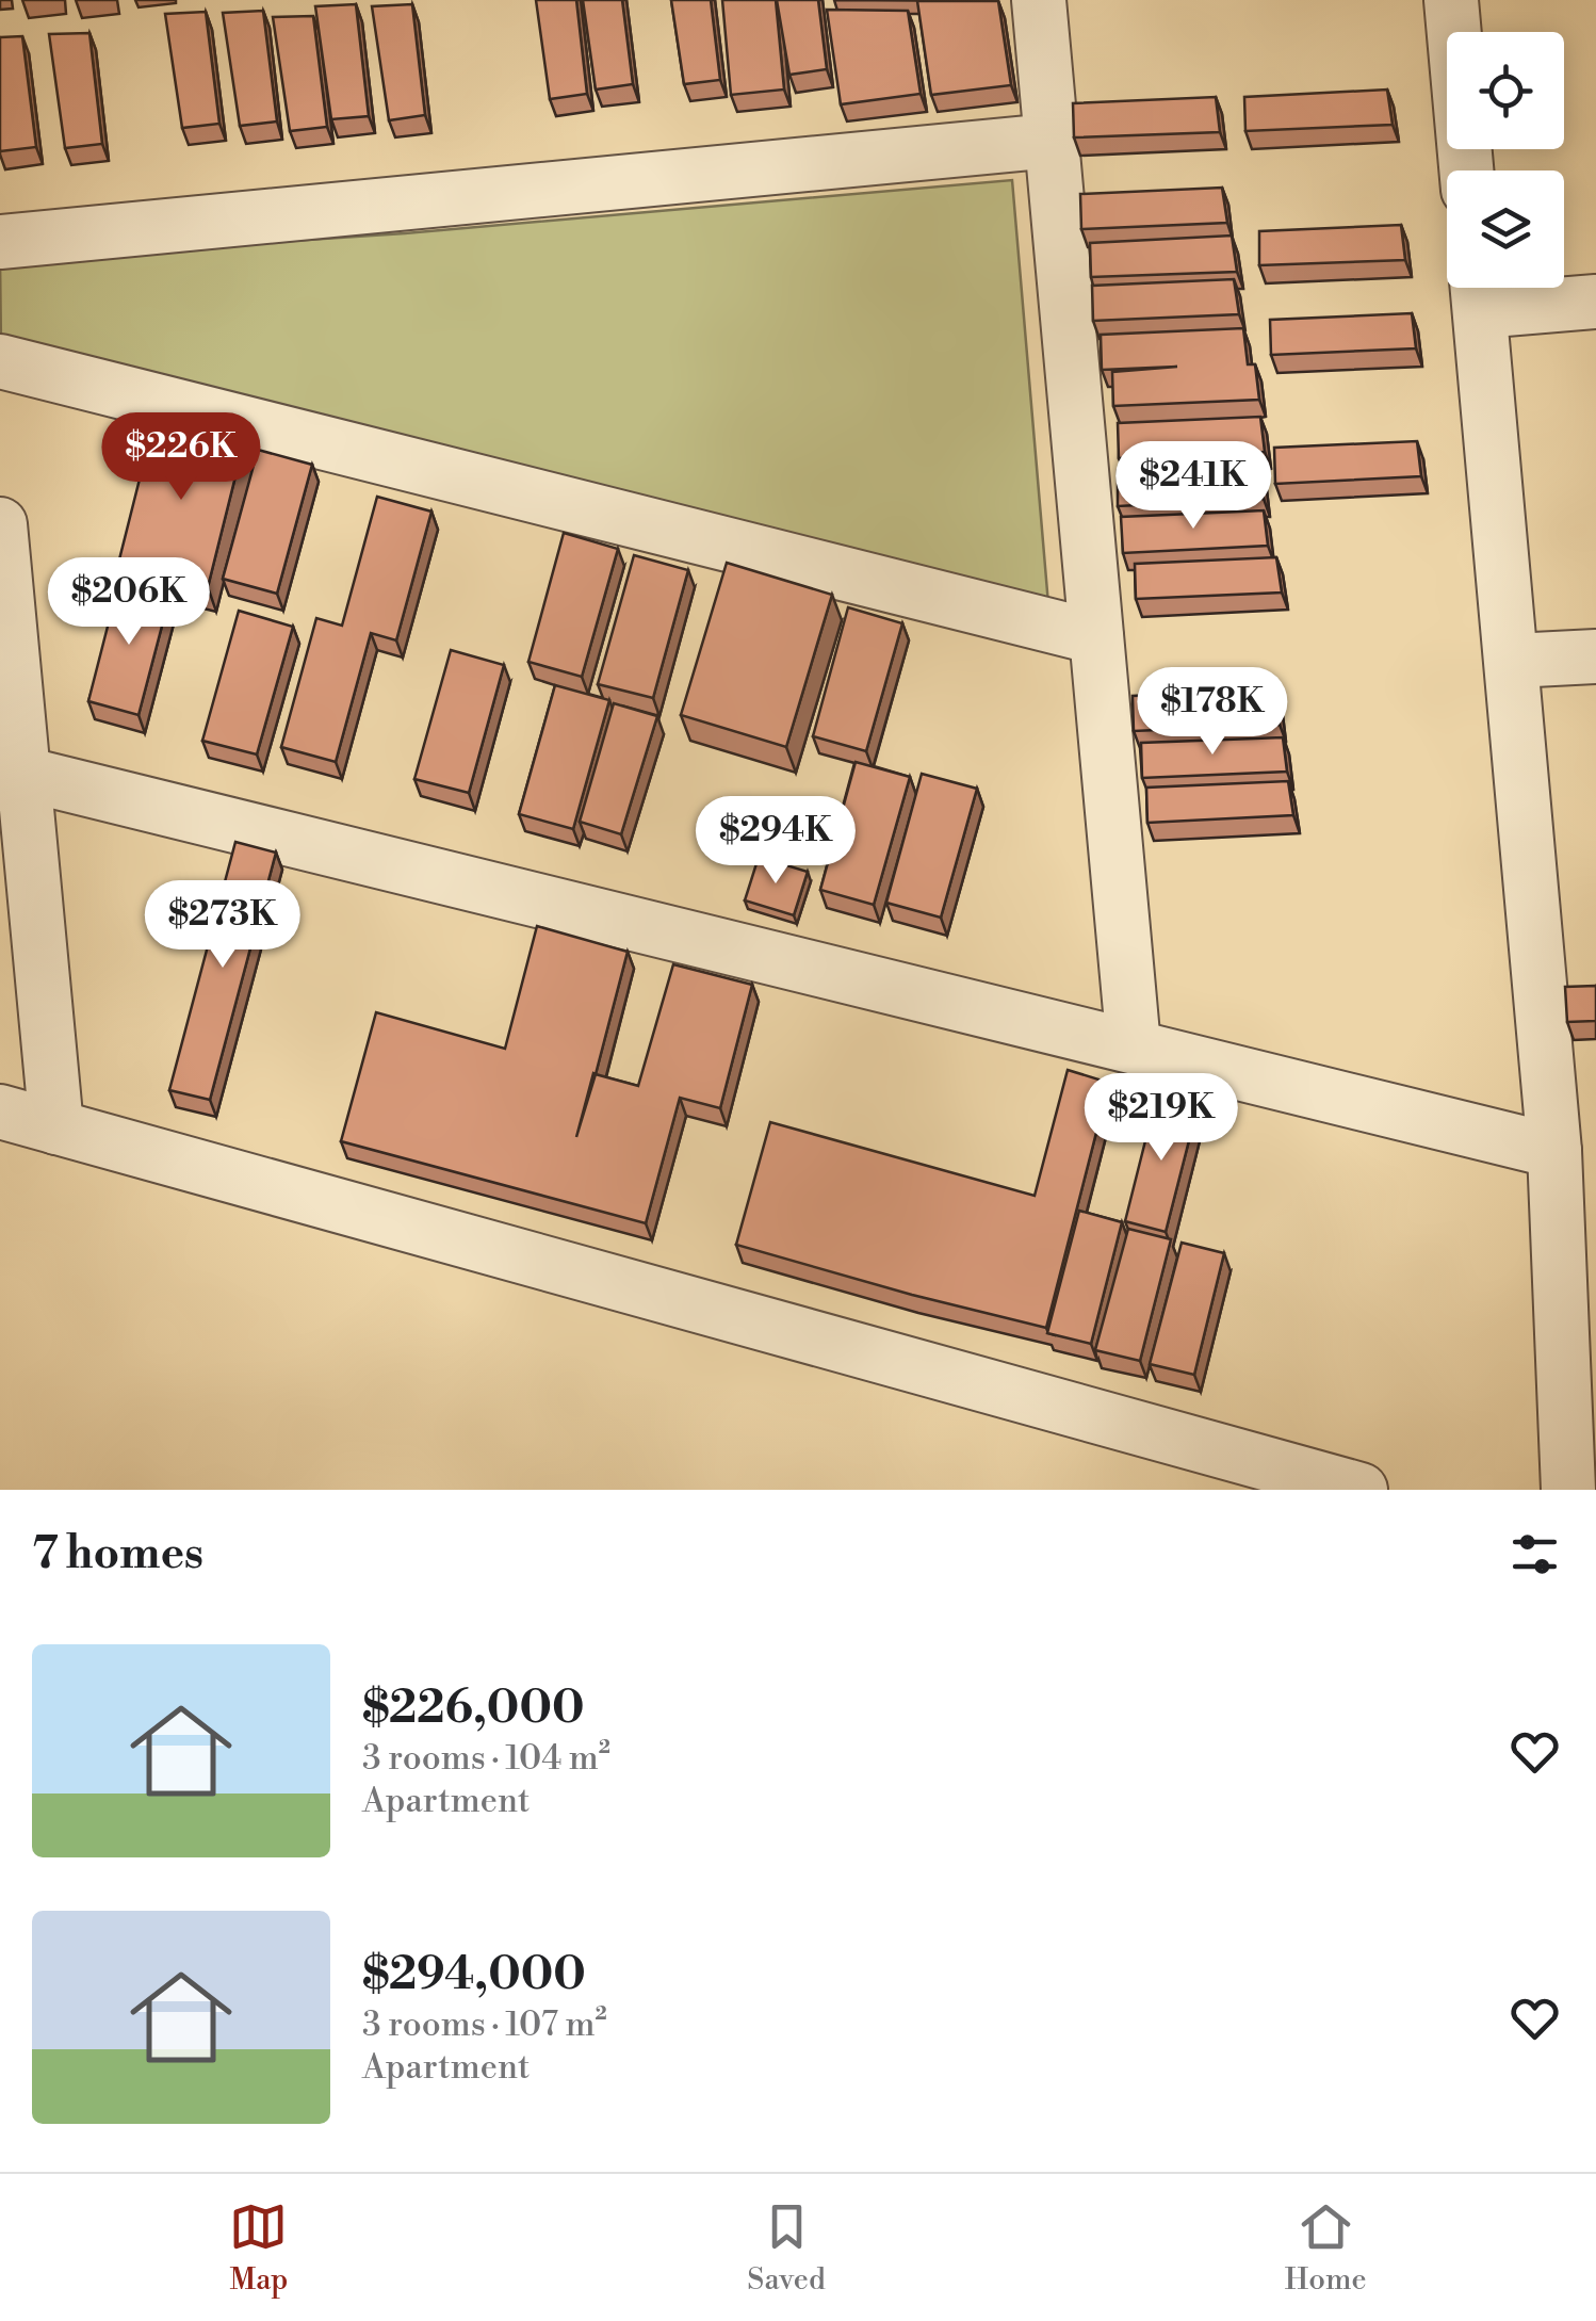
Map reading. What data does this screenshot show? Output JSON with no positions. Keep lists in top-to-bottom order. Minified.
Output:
{"page":{"price":["$226K","$241K","$206K","$178K","$294K","$273K","$219K"],"heading":"7 homes","list":[{"name":"$226,000","note":"3 rooms · 104 m² · Apartment"},{"name":"$294,000","note":"3 rooms · 107 m² · Apartment"}],"tabs":["Map","Saved","Home"]}}
